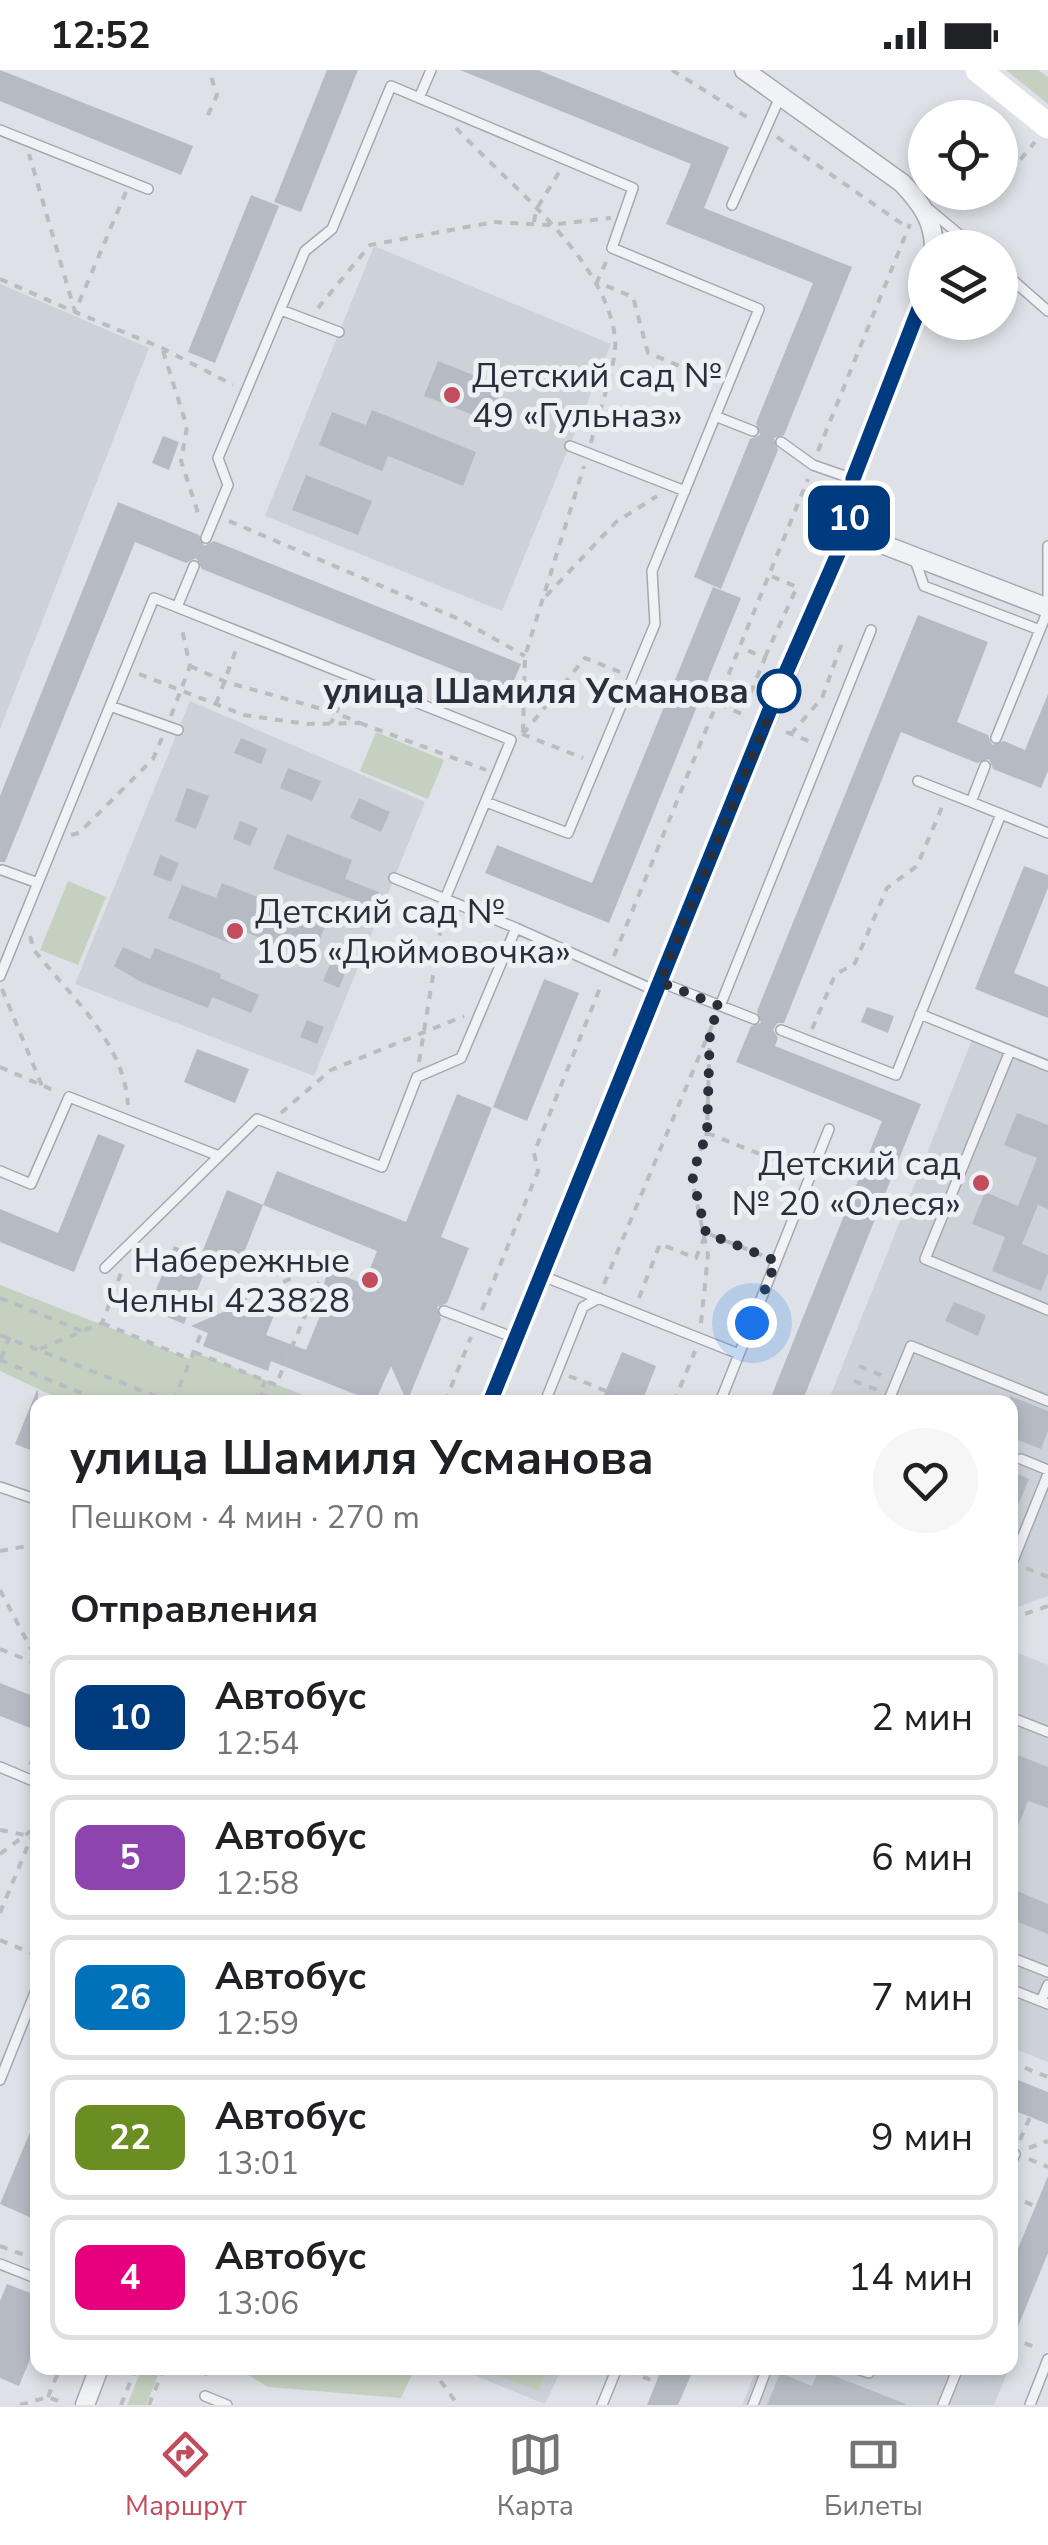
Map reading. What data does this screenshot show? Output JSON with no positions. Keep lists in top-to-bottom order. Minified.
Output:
{"places":["Детский сад № 49 «Гульназ»","улица Шамиля Усманова","Детский сад № 105 «Дюймовочка»","Детский сад № 20 «Олеся»","Набережные Челны 423828"],"lines":["bus line 10"],"page":{"status":"12:52","on_map":"10","heading":[["улица Шамиля Усманова","Пешком · 4 мин · 270 m"],"Отправления"],"list":[{"mark":"10","name":"Автобус","note":"12:54","value":"2 мин"},{"mark":"5","name":"Автобус","note":"12:58","value":"6 мин"},{"mark":"26","name":"Автобус","note":"12:59","value":"7 мин"},{"mark":"22","name":"Автобус","note":"13:01","value":"9 мин"},{"mark":"4","name":"Автобус","note":"13:06","value":"14 мин"}],"tabs":["Маршрут","Карта","Билеты"]}}
